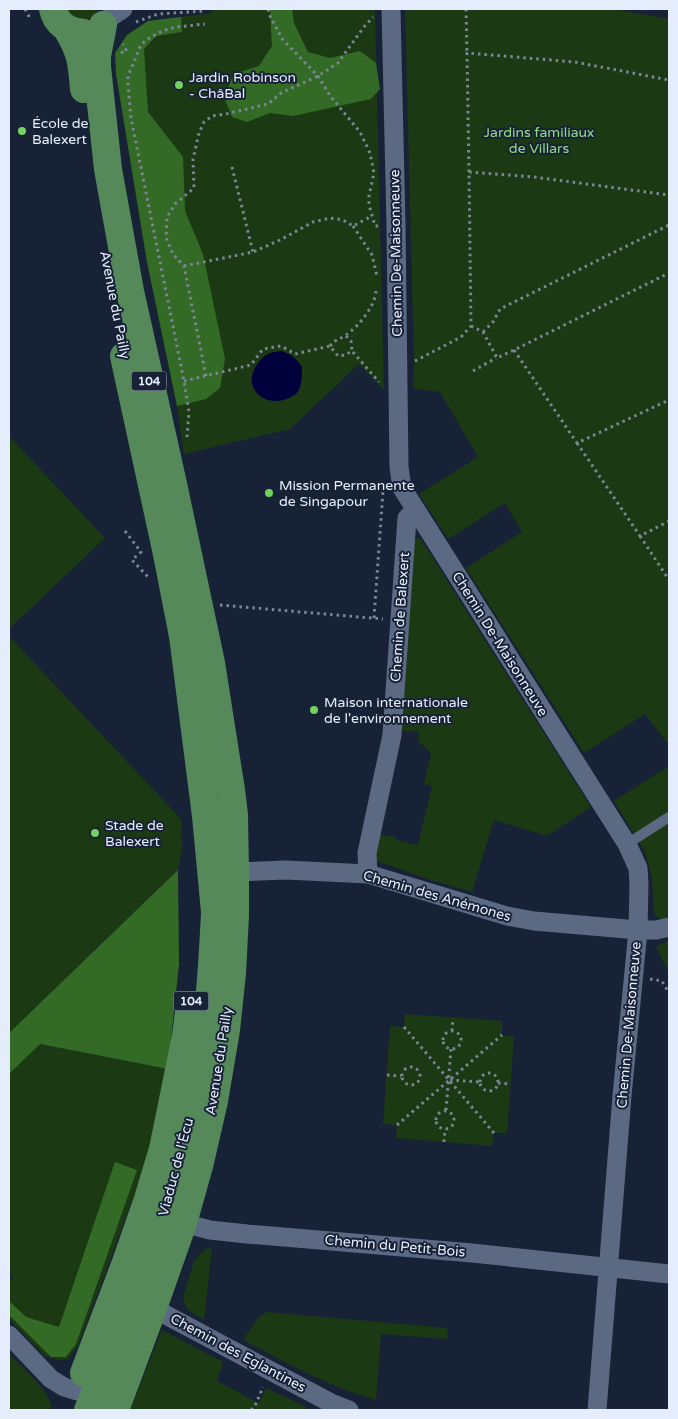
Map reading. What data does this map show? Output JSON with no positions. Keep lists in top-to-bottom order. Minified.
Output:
{"streets":{"main road":["Avenue du Pailly","104","Viaduc de l'Écu"],"street":["Chemin De-Maisonneuve","Chemin de Balexert","Chemin des Anémones","Chemin du Petit-Bois","Chemin des Eglantines"]},"crossings":[["Chemin De-Maisonneuve","Chemin de Balexert"],["Chemin De-Maisonneuve","Chemin des Anémones"],["Chemin De-Maisonneuve","Chemin du Petit-Bois"],["Avenue du Pailly","Chemin des Anémones"],["Avenue du Pailly","Viaduc de l'Écu"],["Avenue du Pailly","Chemin du Petit-Bois"],["Avenue du Pailly","Chemin des Eglantines"],["Chemin de Balexert","Chemin des Anémones"]],"parks":["Jardins familiaux de Villars"],"places":["Jardin Robinson - ChâBal","École de Balexert","Mission Permanente de Singapour","Maison internationale de l'environnement","Stade de Balexert"]}
